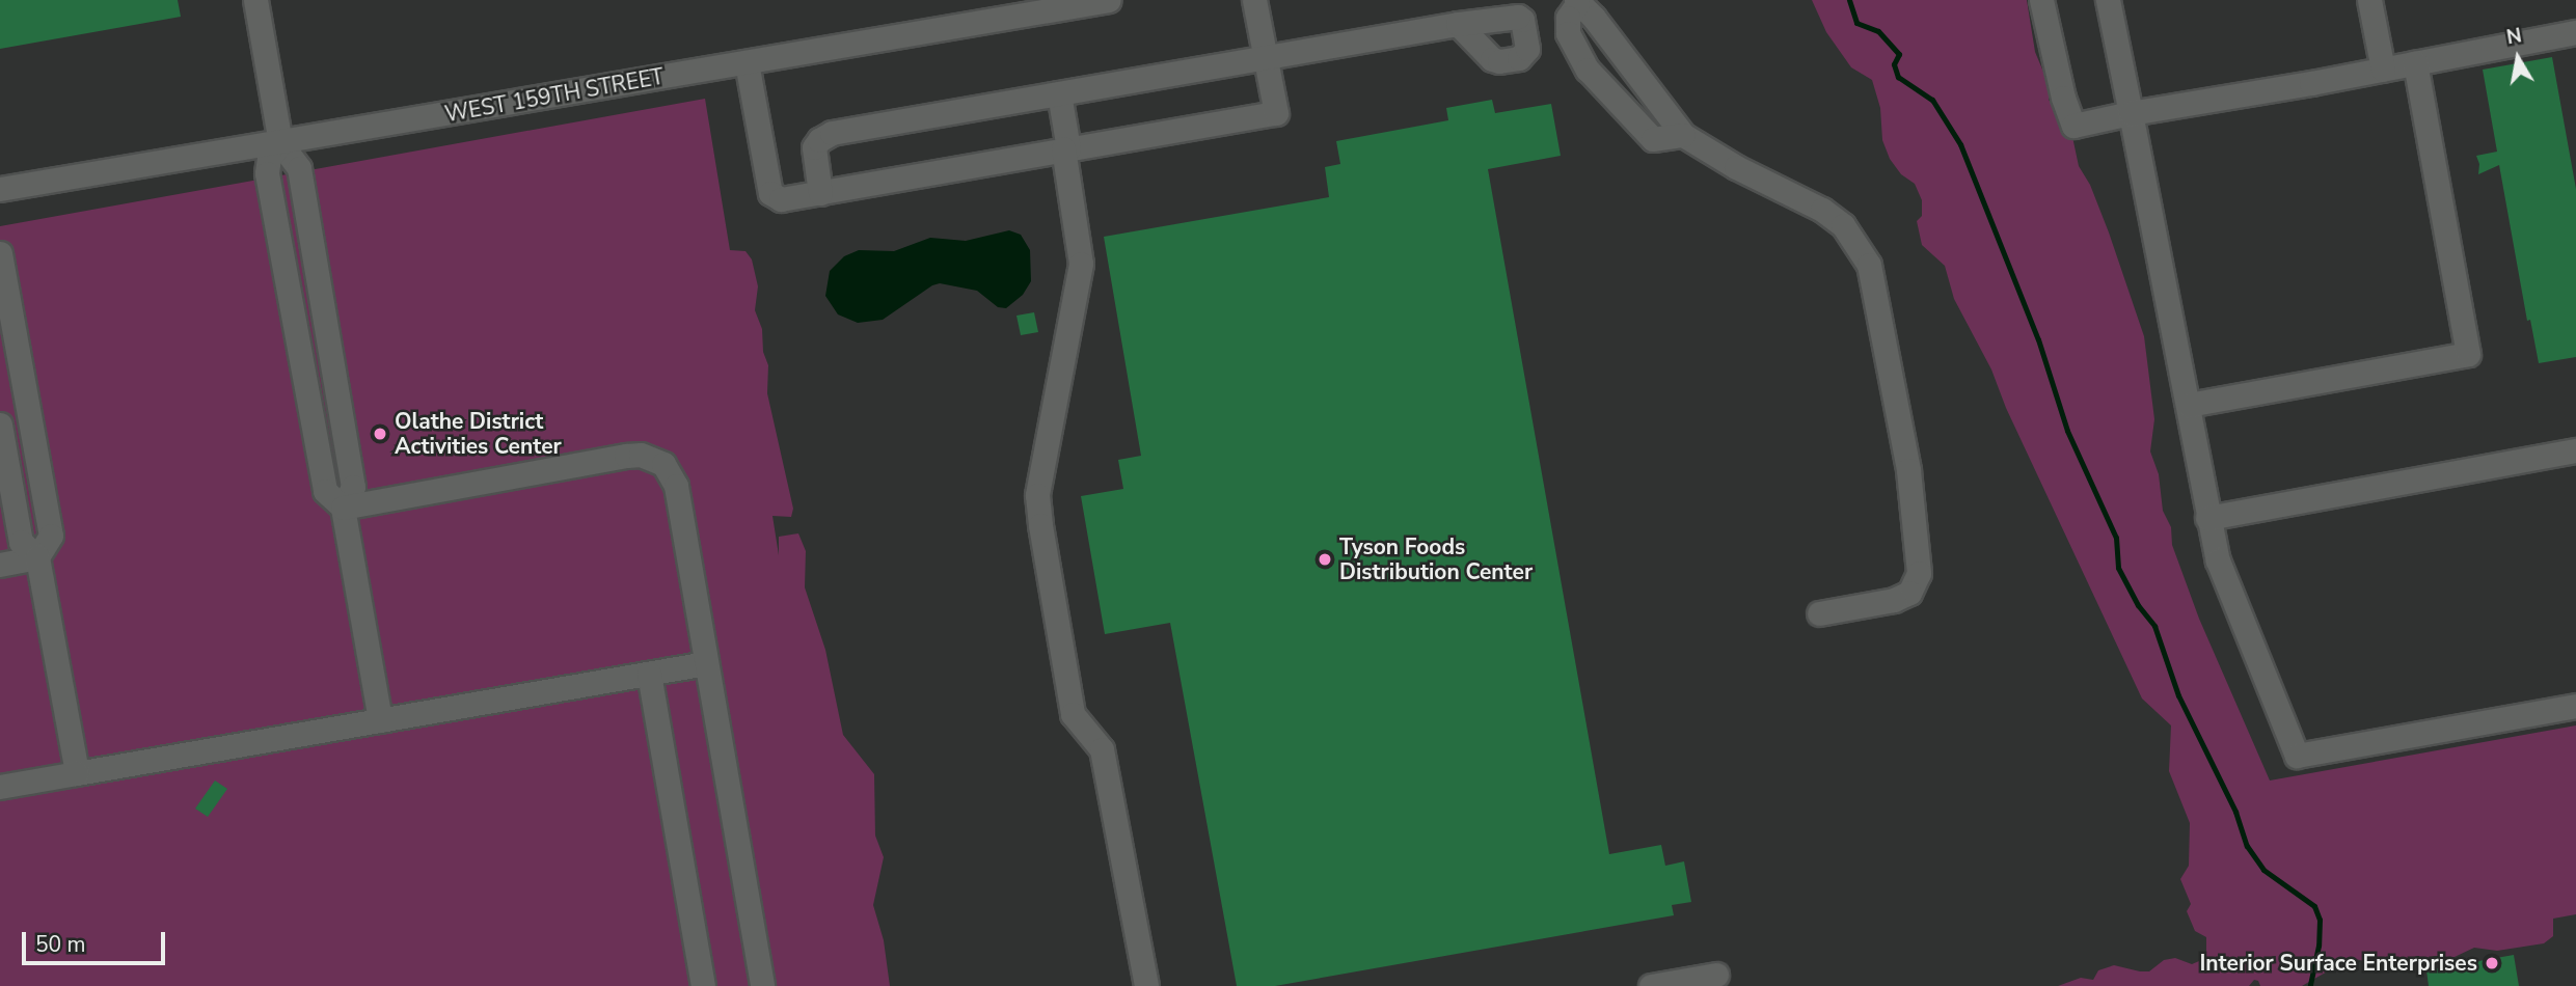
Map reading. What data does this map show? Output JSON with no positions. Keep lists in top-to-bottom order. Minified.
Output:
{"streets":{"street":["WEST 159TH STREET"]},"places":["Olathe District Activities Center","Tyson Foods Distribution Center","Interior Surface Enterprises"],"scale_bar":"50 m","north":"top"}
